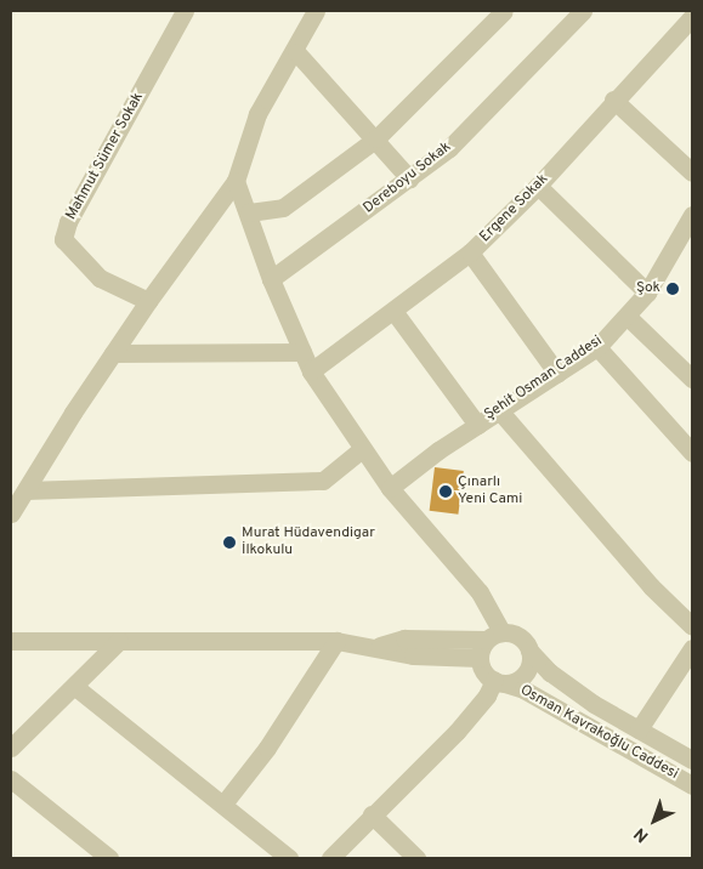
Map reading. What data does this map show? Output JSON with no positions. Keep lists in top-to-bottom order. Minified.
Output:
{"streets":{"street":["Mahmut Sümer Sokak","Dereboyu Sokak","Ergene Sokak","Şehit Osman Caddesi","Osman Kavrakoğlu Caddesi"]},"places":["Şok","Çınarlı Yeni Cami","Murat Hüdavendigar İlkokulu"],"north":"bottom left"}
